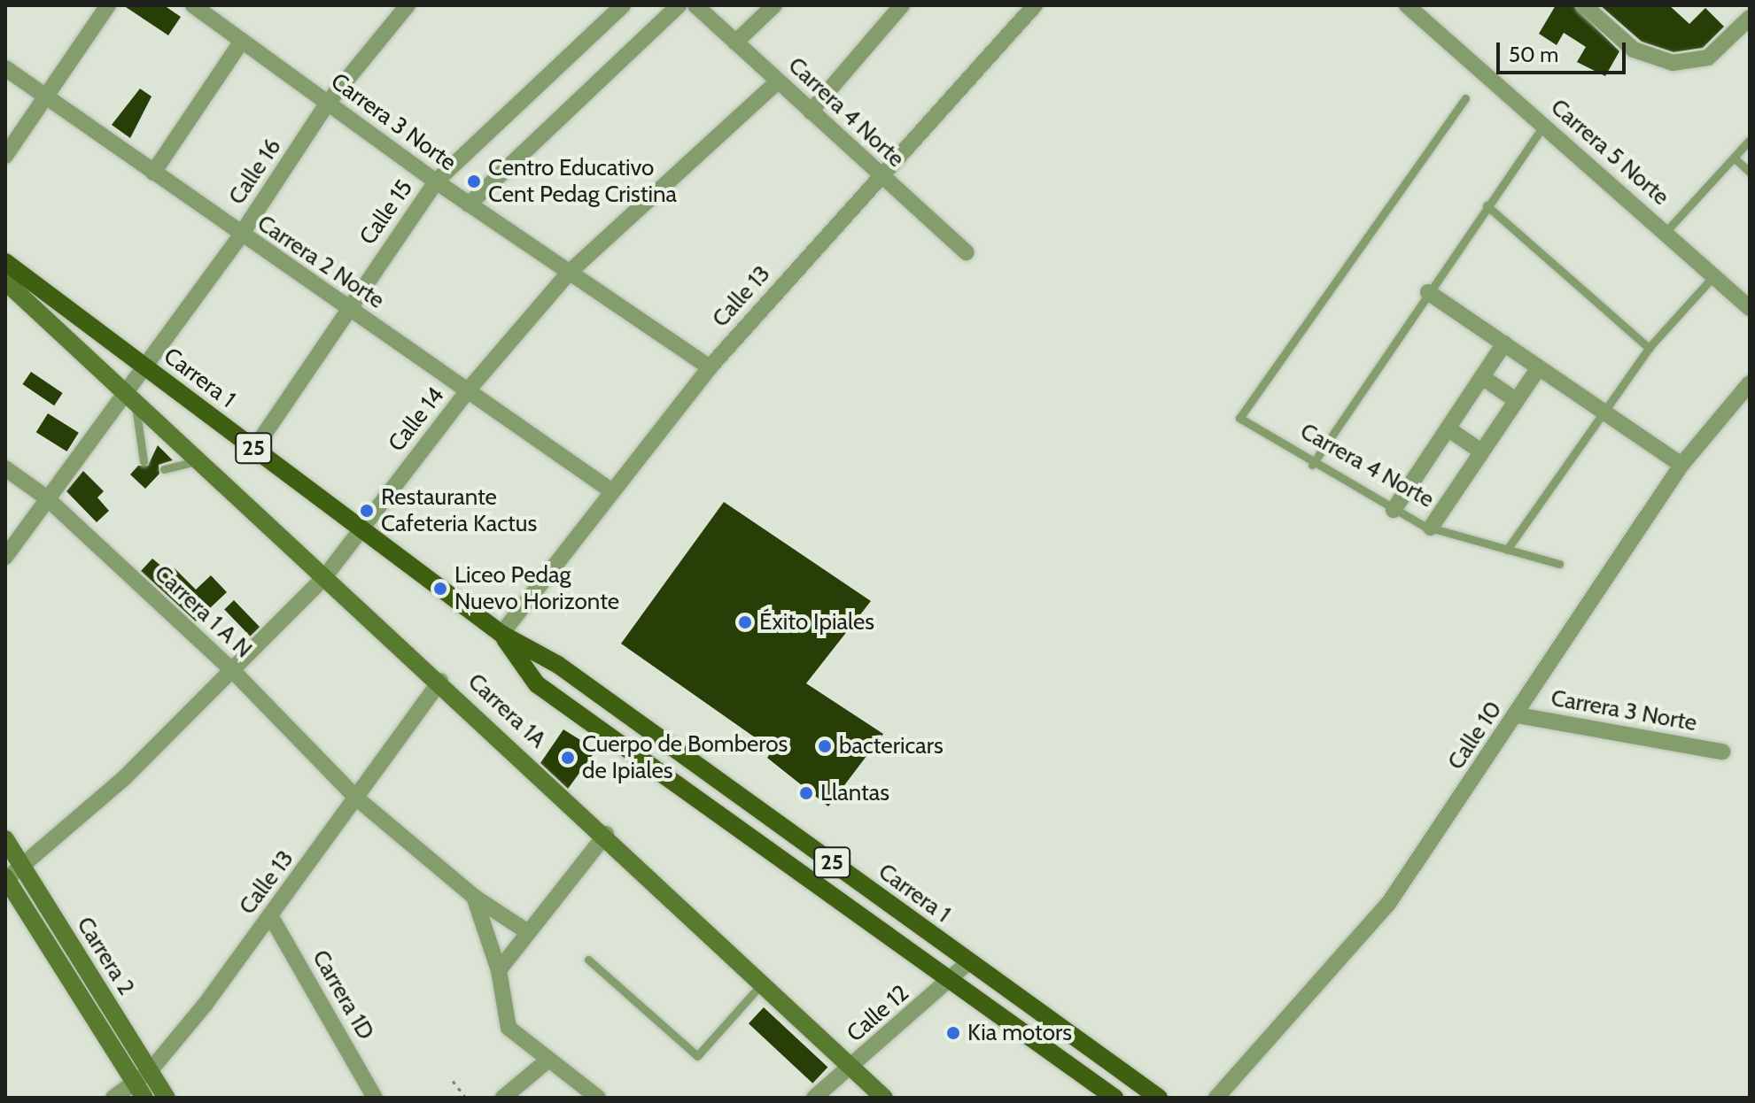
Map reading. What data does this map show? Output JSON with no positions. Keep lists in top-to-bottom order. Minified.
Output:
{"streets":{"main road":["Carrera 1","25"],"street":["Carrera 4 Norte","Carrera 3 Norte","Carrera 5 Norte","Calle 16","Calle 15","Carrera 2 Norte","Calle 13","Calle 14","Carrera 1 A N","Carrera 1A","Calle 10","Carrera 2","Carrera 1D","Calle 12"]},"crossings":[["Carrera 4 Norte","Calle 13"],["Carrera 4 Norte","Calle 14"],["Carrera 3 Norte","Calle 16"],["Carrera 3 Norte","Calle 15"],["Carrera 3 Norte","Calle 13"],["Carrera 3 Norte","Calle 14"],["Carrera 3 Norte","Calle 10"],["Calle 16","Carrera 2 Norte"],["Calle 16","Carrera 1"],["Calle 16","Carrera 1 A N"],["Calle 16","Carrera 1A"],["Calle 15","Carrera 2 Norte"],["Calle 15","Carrera 1"],["Carrera 2 Norte","Calle 13"],["Carrera 2 Norte","Calle 14"],["Calle 13","Carrera 1"],["Calle 13","Carrera 1 A N"],["Calle 13","Carrera 1A"],["Calle 13","Carrera 2"],["Calle 13","Carrera 1D"],["Carrera 1","Calle 14"],["Carrera 1","Calle 12"],["Calle 14","Carrera 1 A N"],["Calle 14","Carrera 1A"],["Calle 14","Carrera 2"],["Carrera 1A","Calle 12"]],"places":["Centro Educativo Cent Pedag Cristina","Restaurante Cafeteria Kactus","Liceo Pedag Nuevo Horizonte","Éxito Ipiales","bactericars","Cuerpo de Bomberos de Ipiales","Llantas","Kia motors"],"scale_bar":"50 m"}
